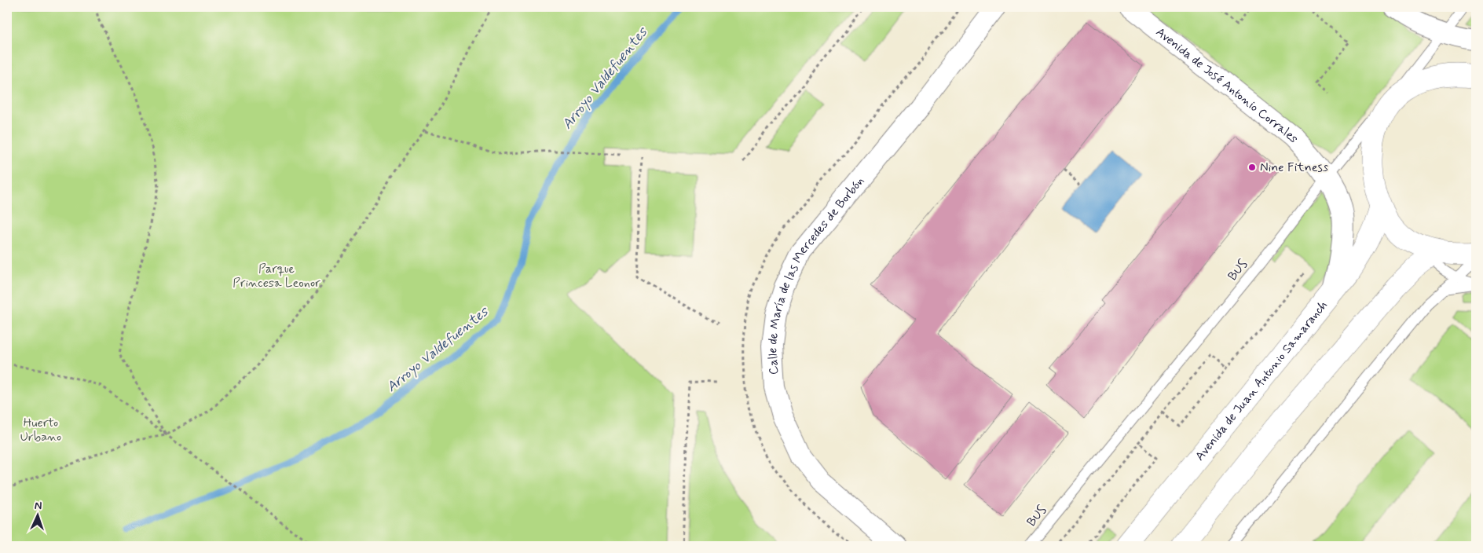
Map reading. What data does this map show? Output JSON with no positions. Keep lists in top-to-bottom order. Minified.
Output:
{"streets":{"main road":["Avenida de Juan Antonio Samaranch"],"street":["Avenida de José Antonio Corrales","Calle de María de las Mercedes de Borbón"],"lane":["BUS"]},"crossings":[["Avenida de José Antonio Corrales","BUS"],["Avenida de José Antonio Corrales","Avenida de Juan Antonio Samaranch"]],"water":["Arroyo Valdefuentes"],"parks":["Parque Princesa Leonor","Huerto Urbano"],"places":["Nine Fitness"],"north":"top"}
